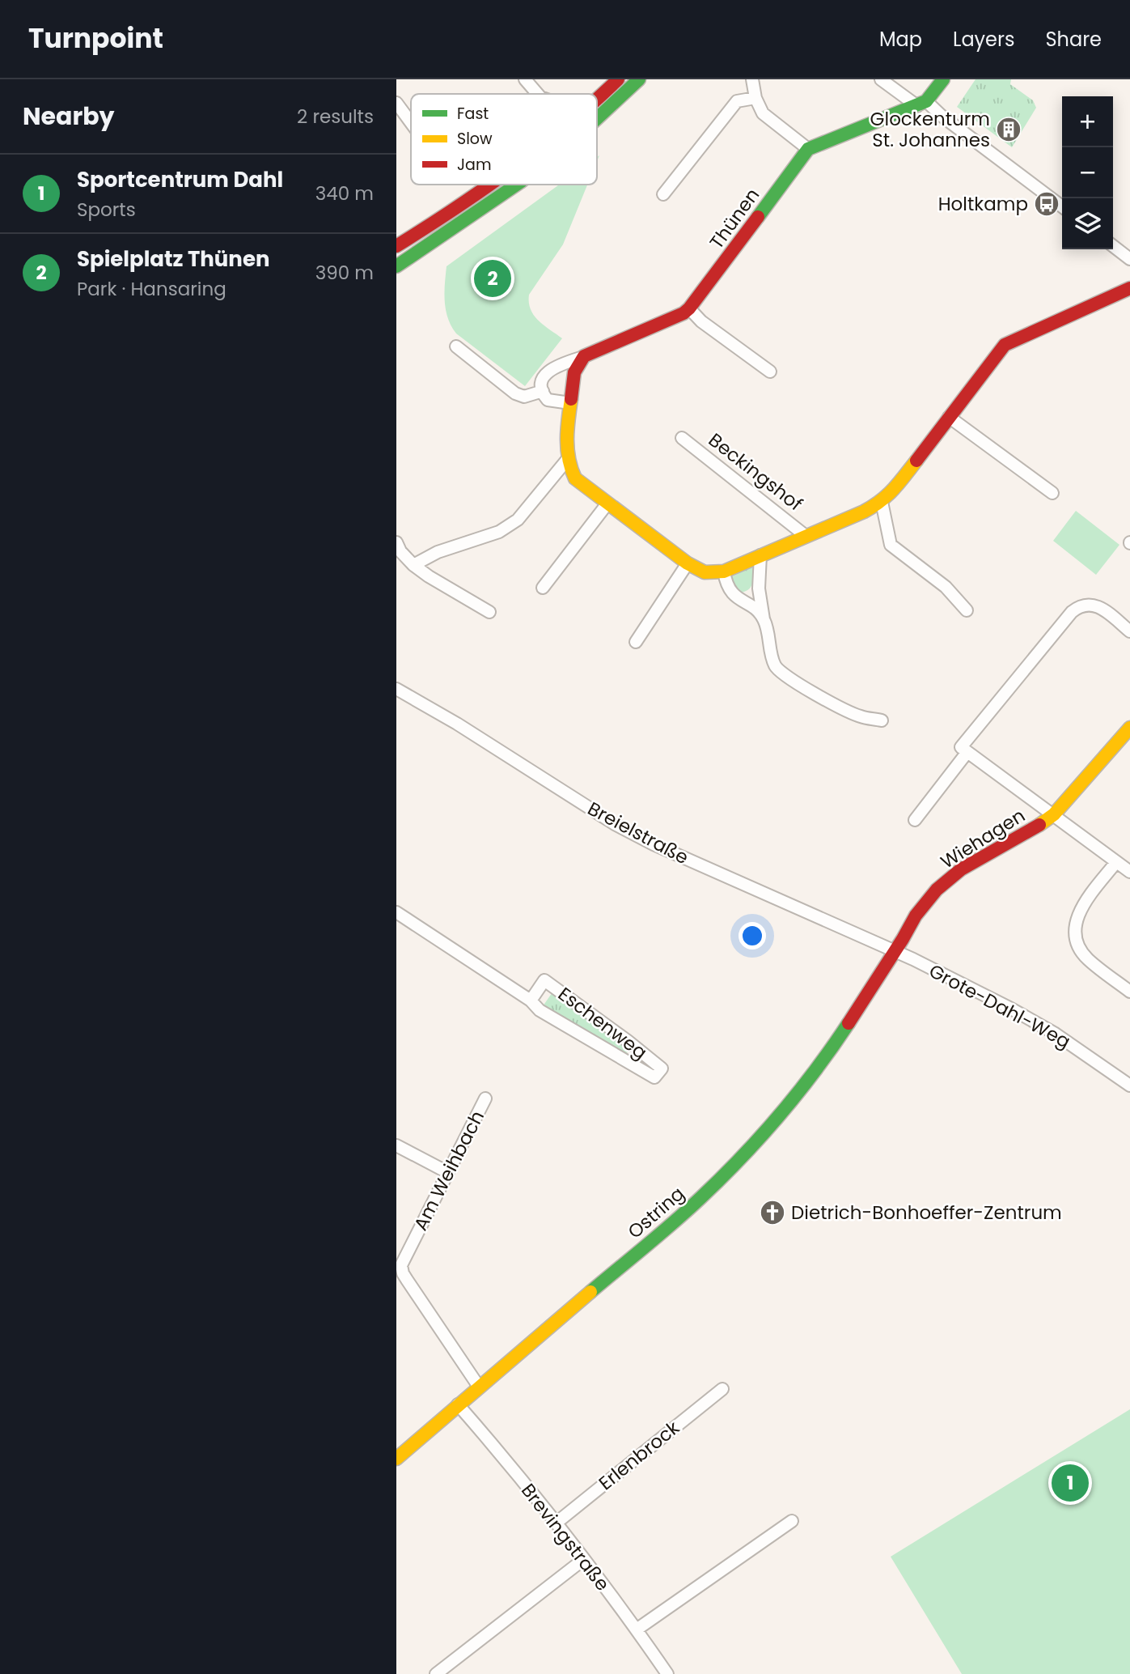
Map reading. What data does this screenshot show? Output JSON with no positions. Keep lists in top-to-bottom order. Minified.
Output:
{"streets":{"street":["Thünen","Beckingshof","Breielstraße","Wiehagen","Grote-Dahl-Weg","Eschenweg","Am Weihbach","Ostring","Erlenbrock","Brevingstraße"]},"crossings":[["Breielstraße","Wiehagen"],["Breielstraße","Grote-Dahl-Weg"],["Breielstraße","Ostring"],["Wiehagen","Grote-Dahl-Weg"],["Wiehagen","Ostring"],["Grote-Dahl-Weg","Ostring"],["Am Weihbach","Ostring"],["Ostring","Brevingstraße"],["Erlenbrock","Brevingstraße"]],"places":{"building":["Glockenturm St. Johannes"],"bus stop":["Holtkamp"],"church":["Dietrich-Bonhoeffer-Zentrum"]},"legend":["Fast","Slow","Jam"],"page":{"header":"Turnpoint","nav":["Map","Layers","Share"],"heading":["Nearby","2 results"],"map_buttons":["+","−"],"list":[{"mark":"1","name":"Sportcentrum Dahl","note":"Sports","value":"340 m"},{"mark":"2","name":"Spielplatz Thünen","note":"Park · Hansaring","value":"390 m"}],"pins":["2","1"]}}
